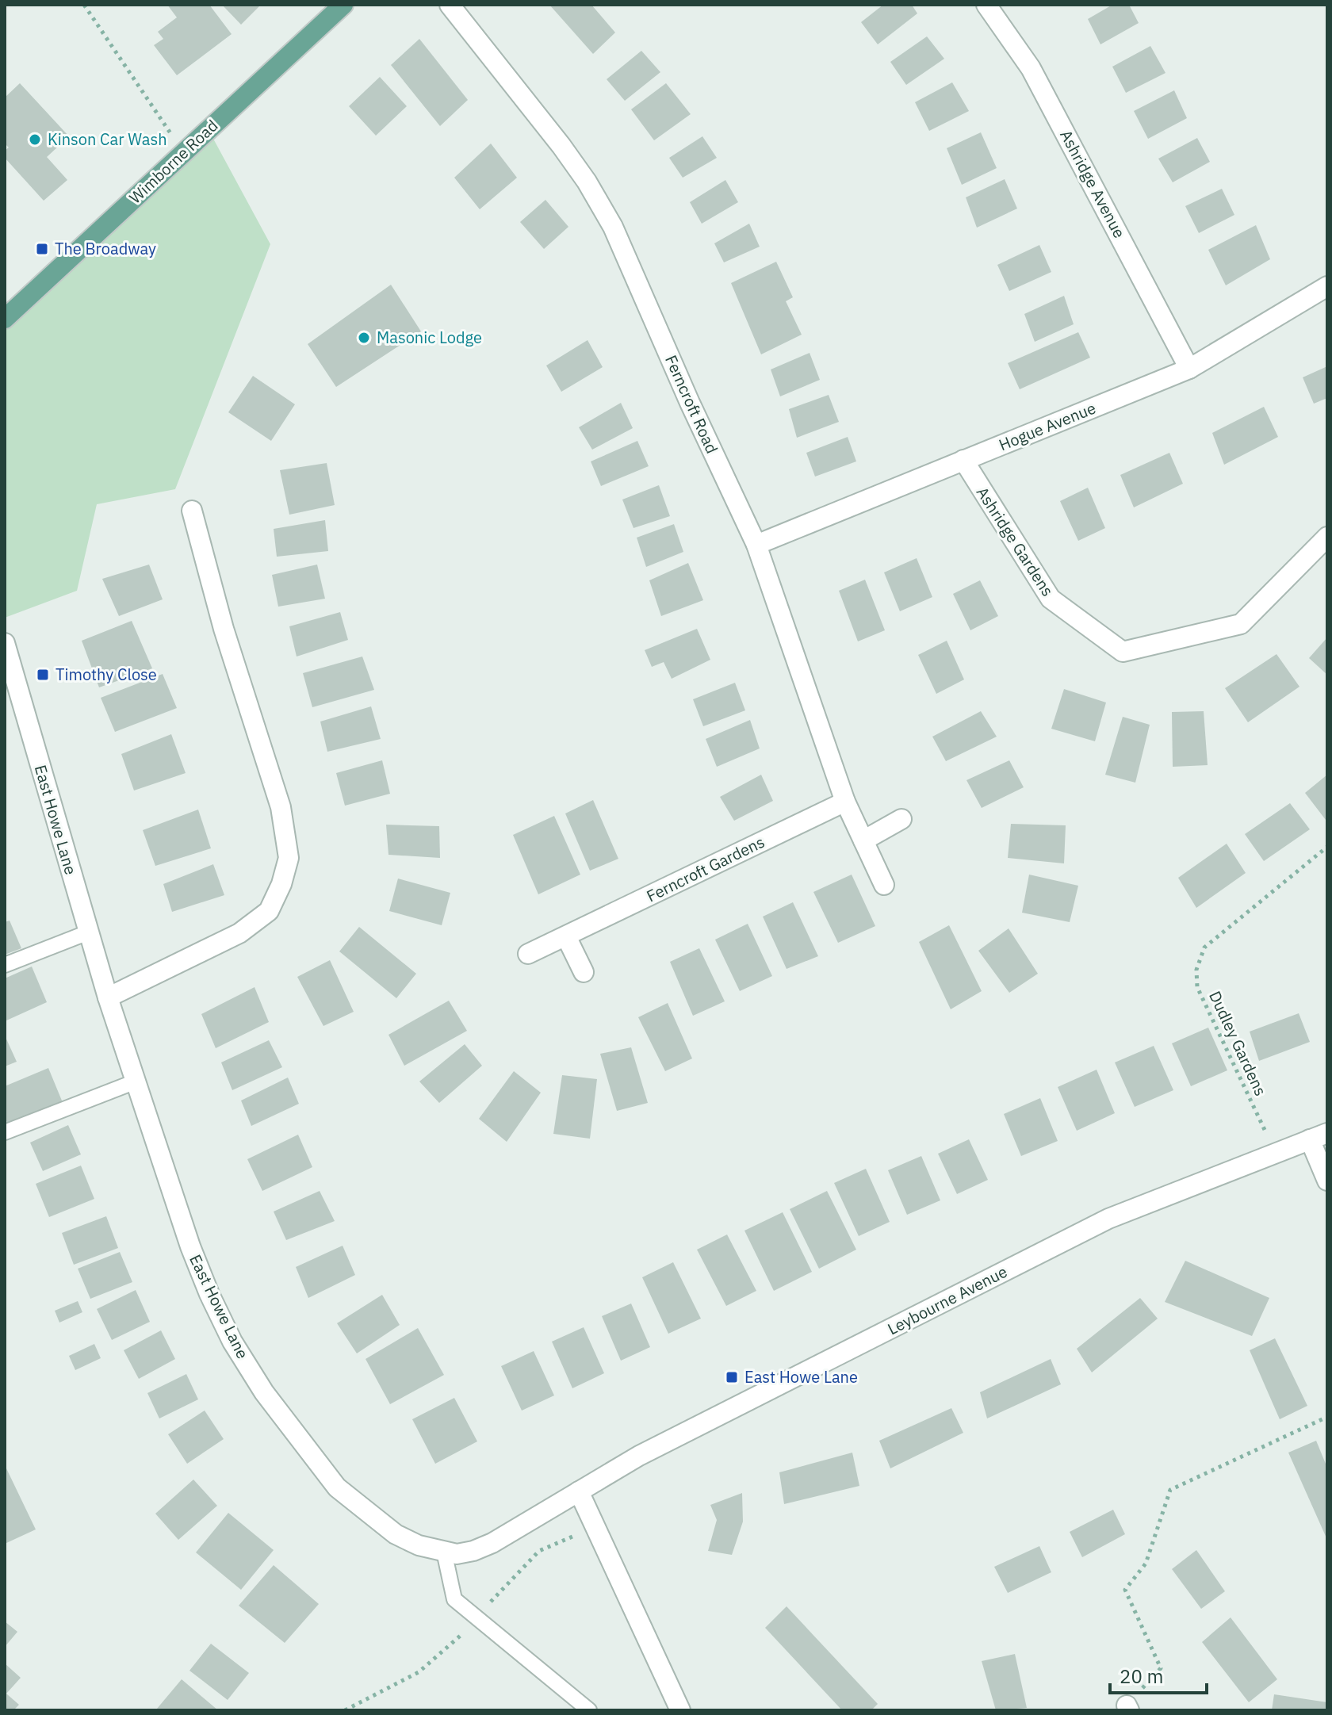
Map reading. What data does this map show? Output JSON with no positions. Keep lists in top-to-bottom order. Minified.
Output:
{"streets":{"main road":["Wimborne Road"],"street":["Ashridge Avenue","Ferncroft Road","Hogue Avenue","Ashridge Gardens","East Howe Lane","Ferncroft Gardens","Leybourne Avenue"],"path":["Dudley Gardens"]},"crossings":[["Ashridge Avenue","Hogue Avenue"],["Ferncroft Road","Hogue Avenue"],["Ferncroft Road","Ferncroft Gardens"],["Hogue Avenue","Ashridge Gardens"],["East Howe Lane","Leybourne Avenue"],["Dudley Gardens","Leybourne Avenue"]],"places":{"other":["Kinson Car Wash","Masonic Lodge"],"transit":["The Broadway","Timothy Close","East Howe Lane"]},"scale_bar":"20 m"}
